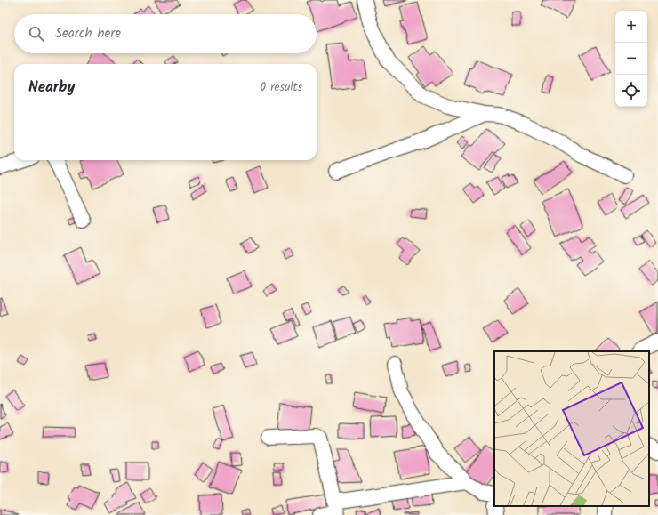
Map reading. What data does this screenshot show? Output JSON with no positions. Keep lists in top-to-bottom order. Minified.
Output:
{"page":{"map_buttons":["+","−"],"search":"Search here","heading":["Nearby","0 results"]}}
